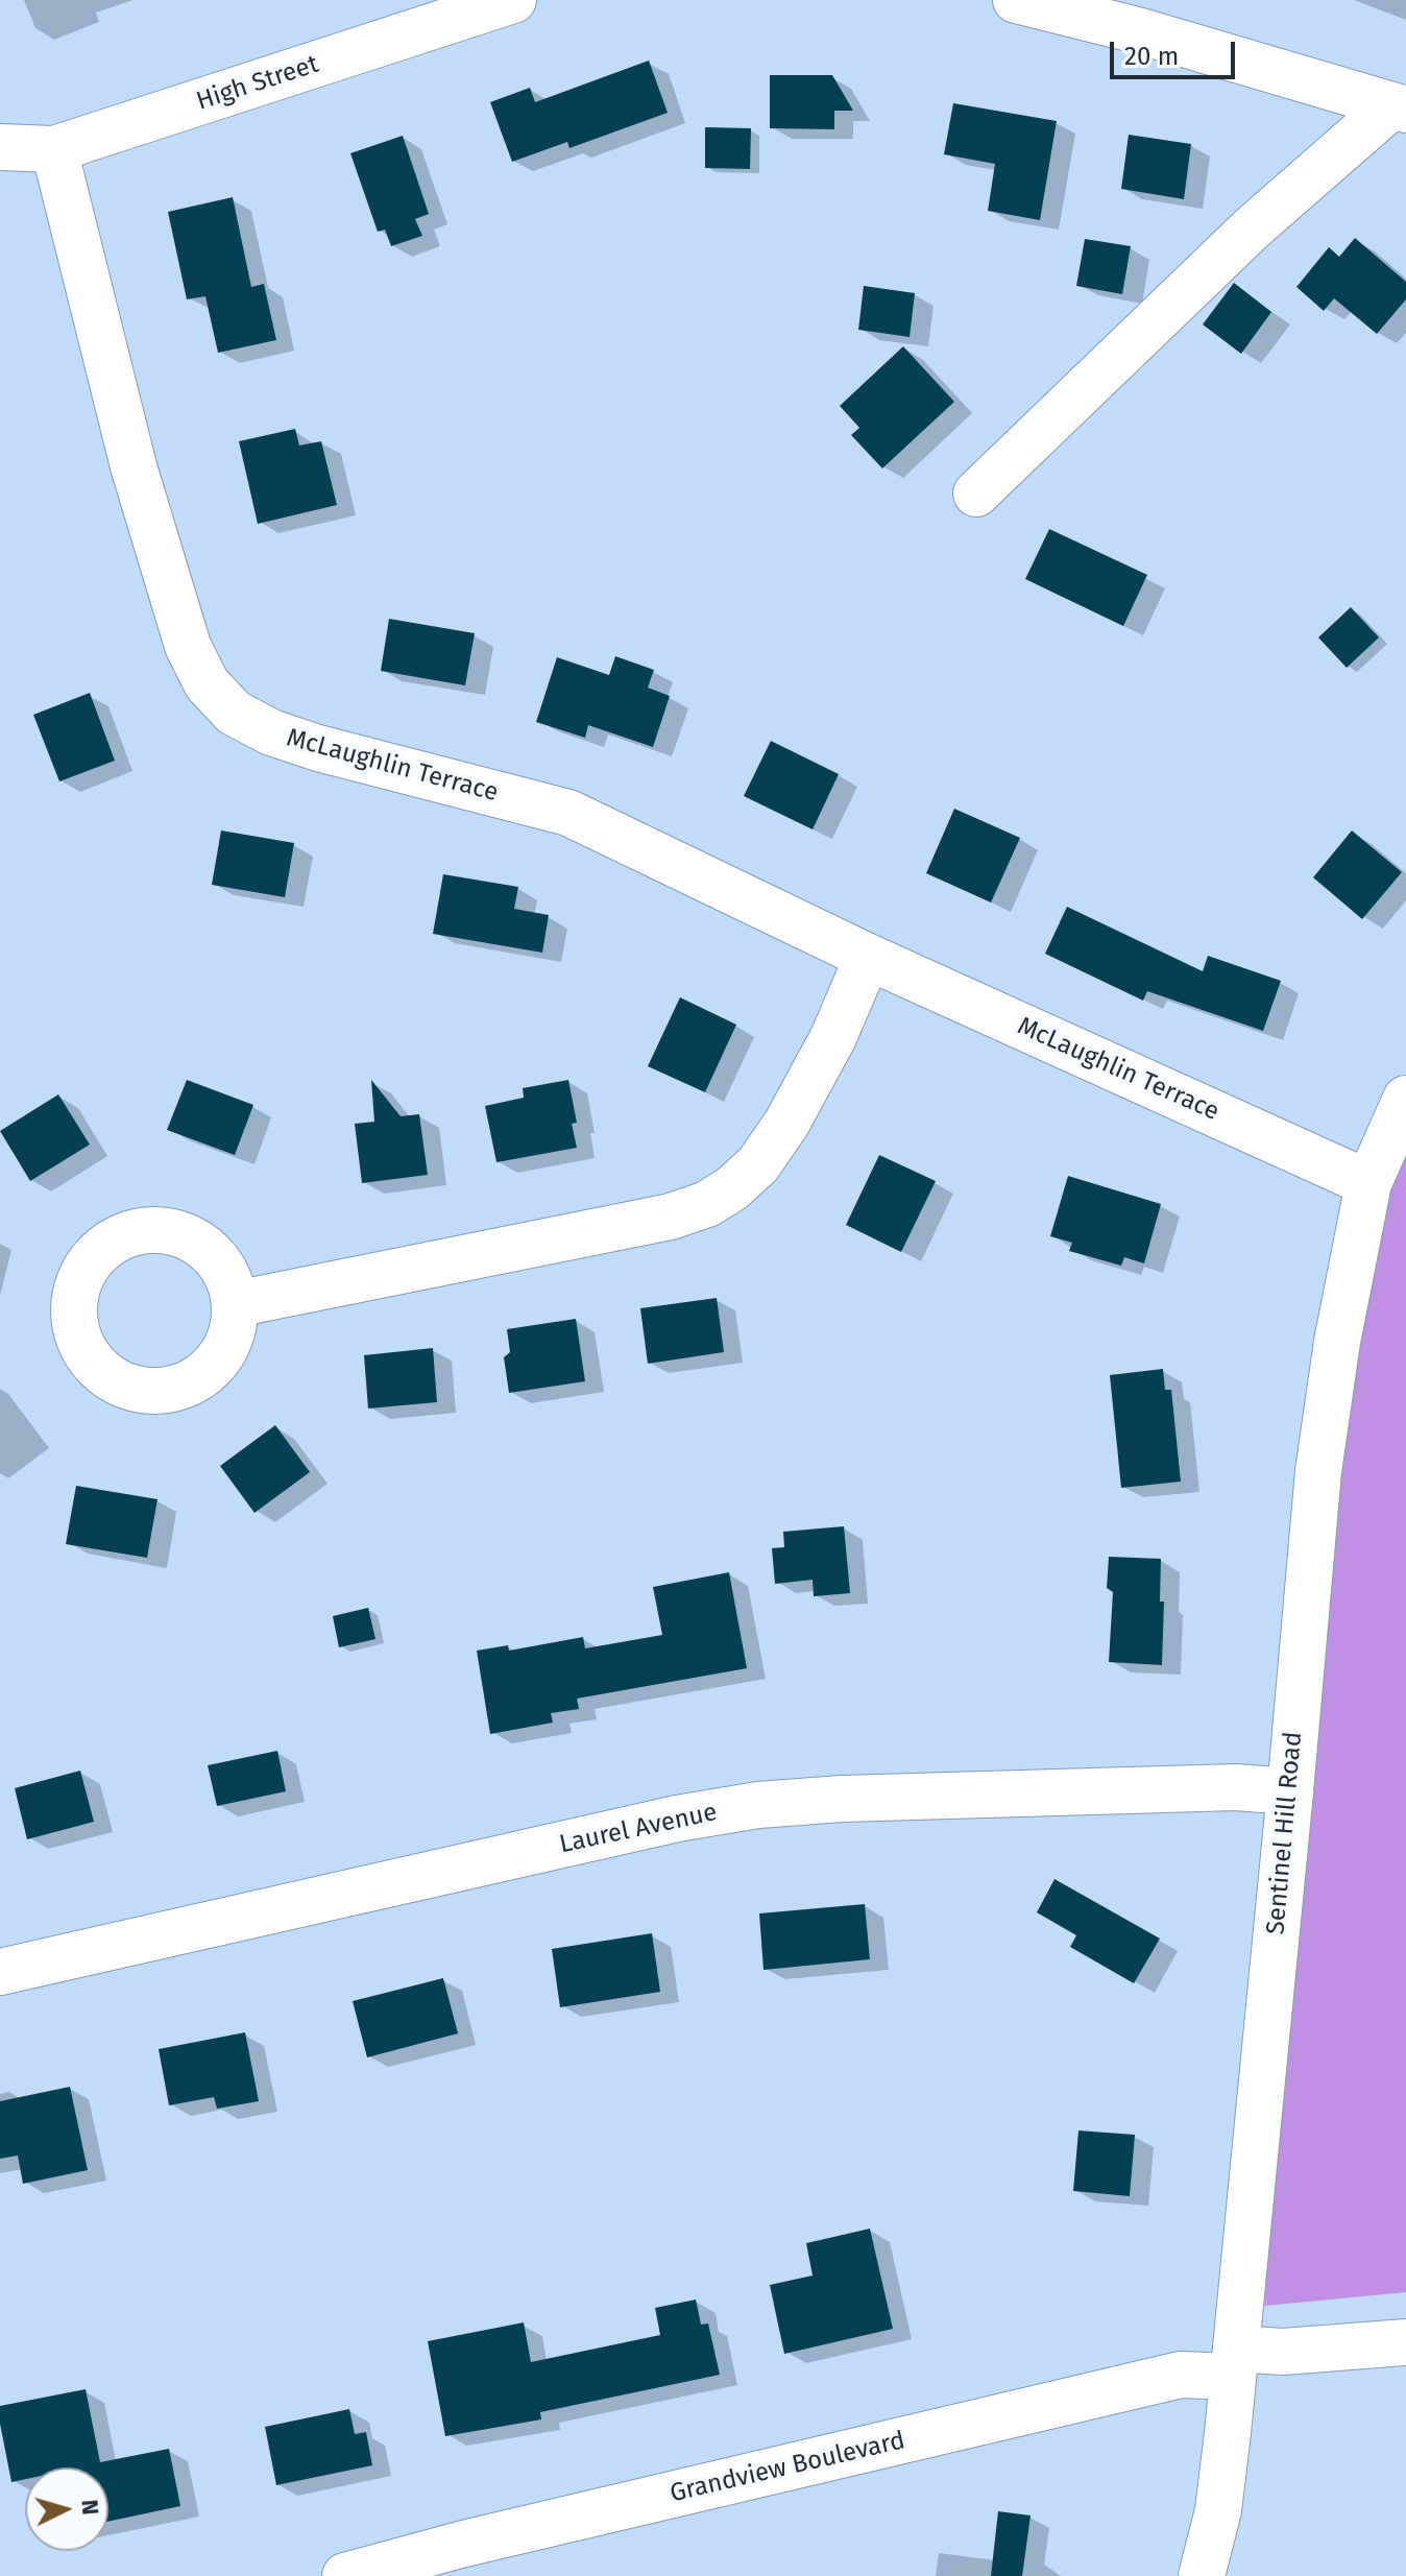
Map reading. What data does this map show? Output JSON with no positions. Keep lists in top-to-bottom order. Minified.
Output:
{"streets":{"street":["High Street","McLaughlin Terrace","Laurel Avenue","Sentinel Hill Road","Grandview Boulevard"]},"crossings":[["High Street","McLaughlin Terrace"],["McLaughlin Terrace","Sentinel Hill Road"],["Laurel Avenue","Sentinel Hill Road"],["Sentinel Hill Road","Grandview Boulevard"]],"scale_bar":"20 m","north":"right"}
